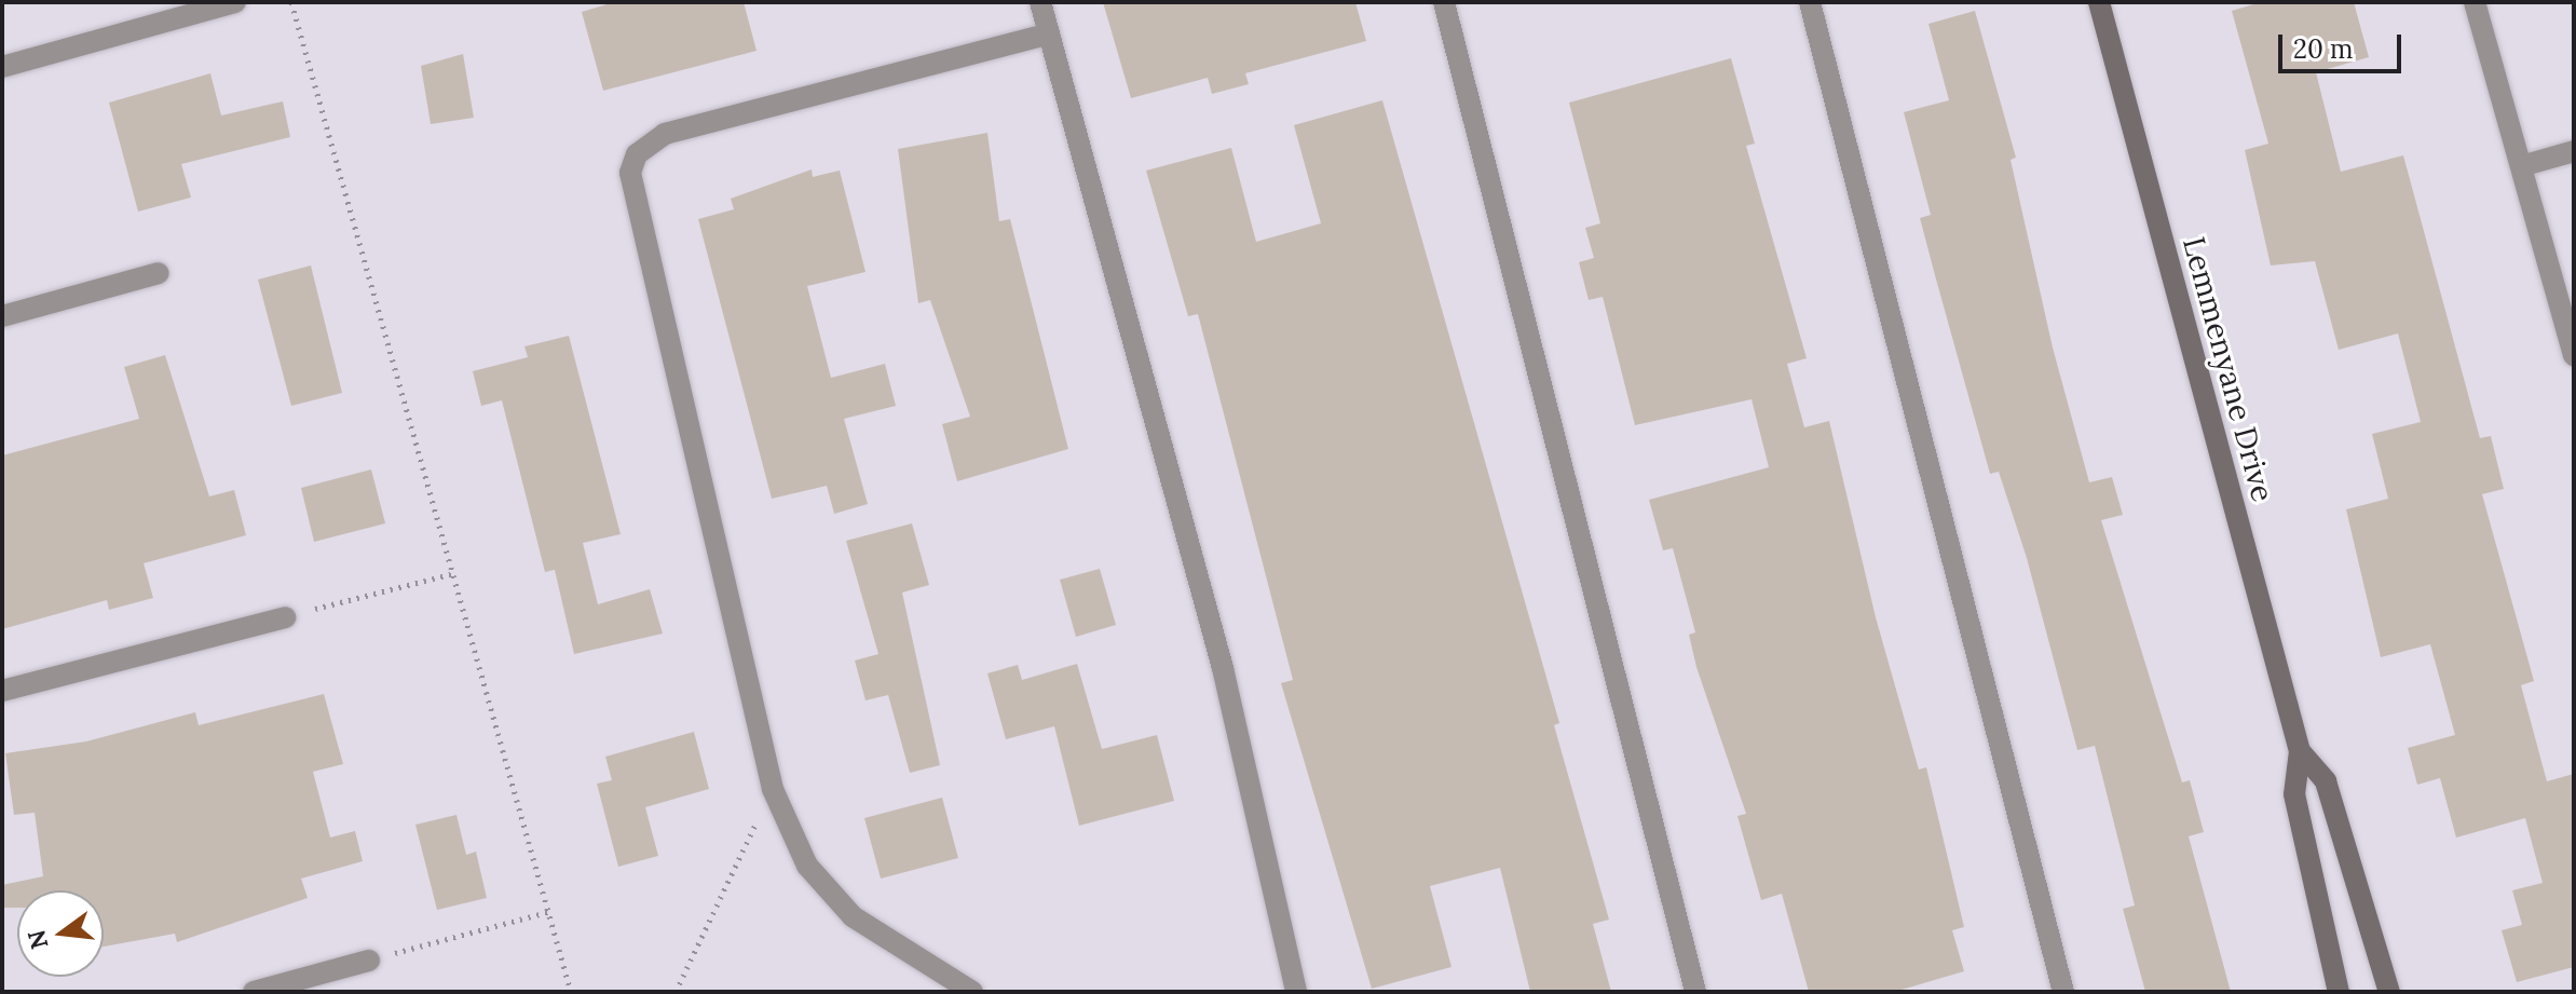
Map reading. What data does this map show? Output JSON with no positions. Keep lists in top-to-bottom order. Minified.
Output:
{"streets":{"street":["Lemmenyane Drive"]},"scale_bar":"20 m","north":"left"}
